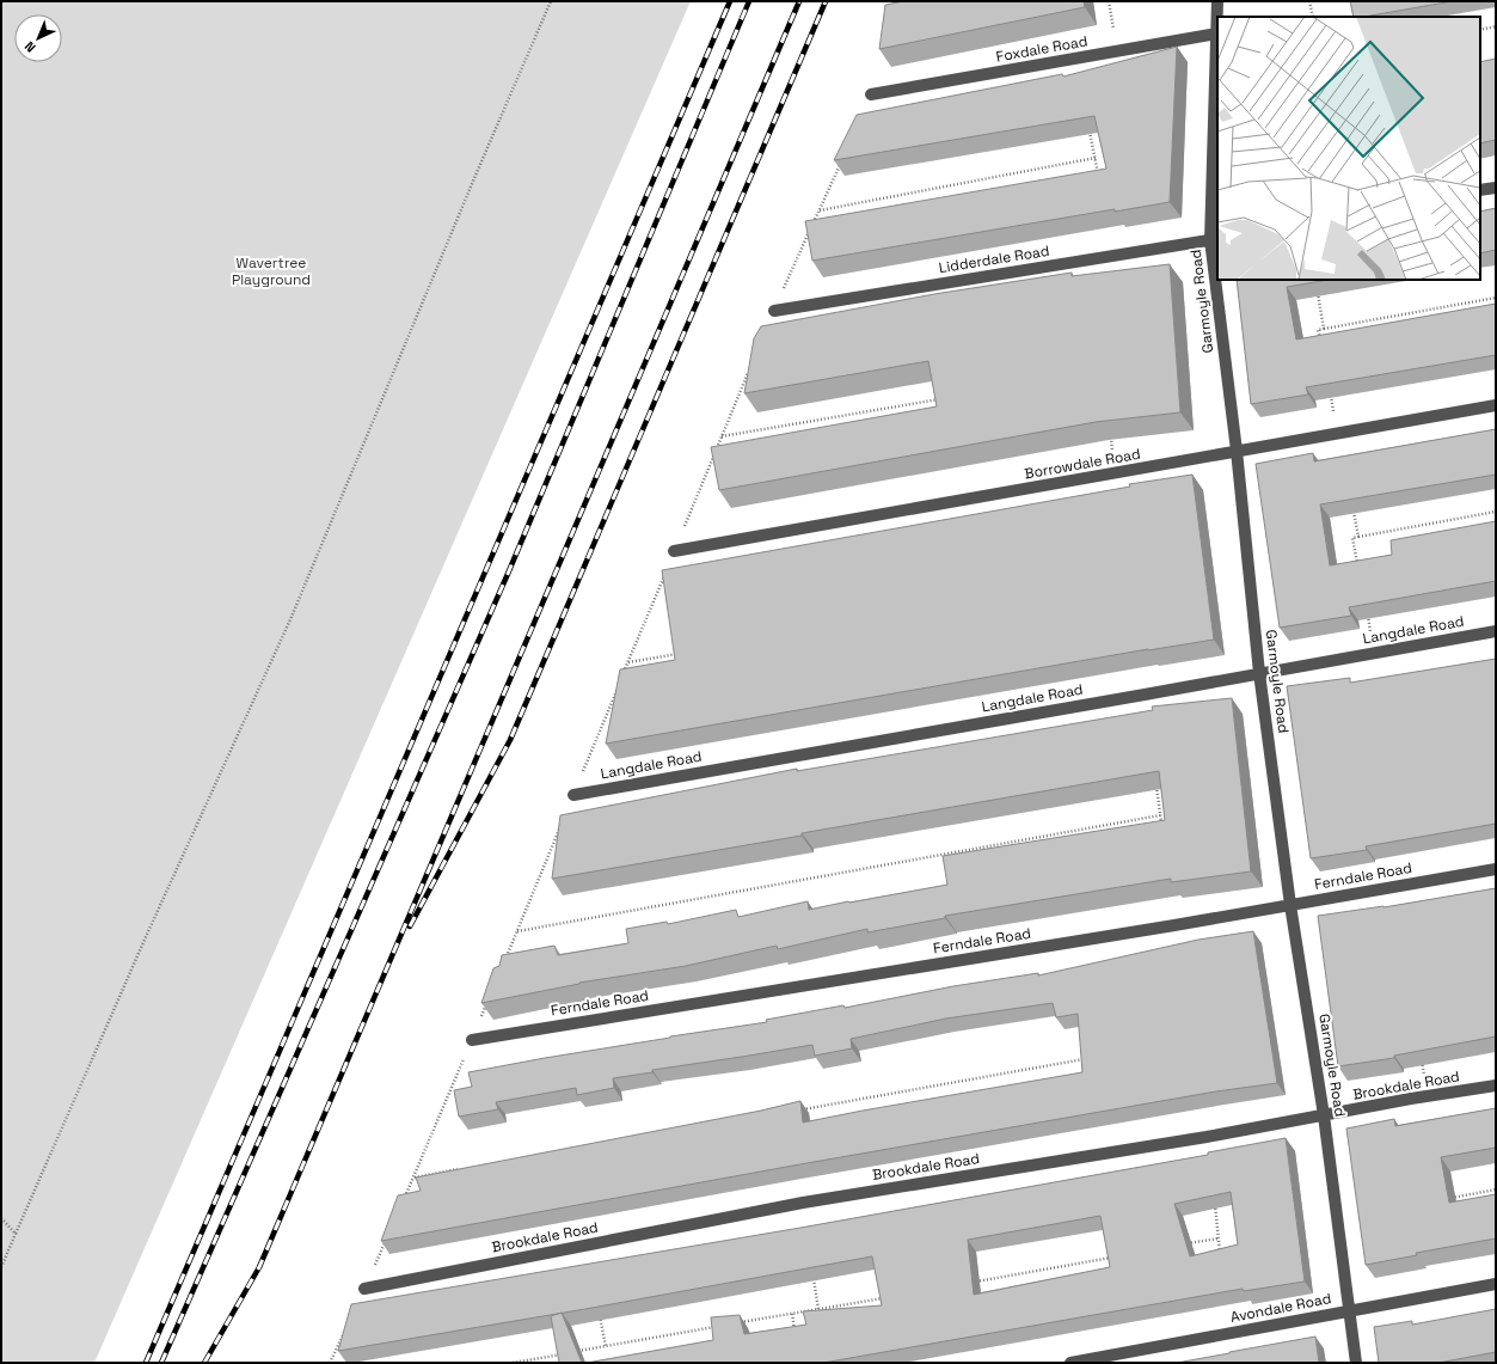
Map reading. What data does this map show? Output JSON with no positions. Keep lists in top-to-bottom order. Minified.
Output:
{"streets":{"street":["Foxdale Road","Lidderdale Road","Garmoyle Road","Borrowdale Road","Langdale Road","Ferndale Road","Brookdale Road","Avondale Road"]},"crossings":[["Foxdale Road","Garmoyle Road"],["Lidderdale Road","Garmoyle Road"],["Garmoyle Road","Borrowdale Road"],["Garmoyle Road","Langdale Road"],["Garmoyle Road","Ferndale Road"],["Garmoyle Road","Brookdale Road"],["Garmoyle Road","Avondale Road"]],"parks":["Wavertree Playground"],"north":"bottom left"}
